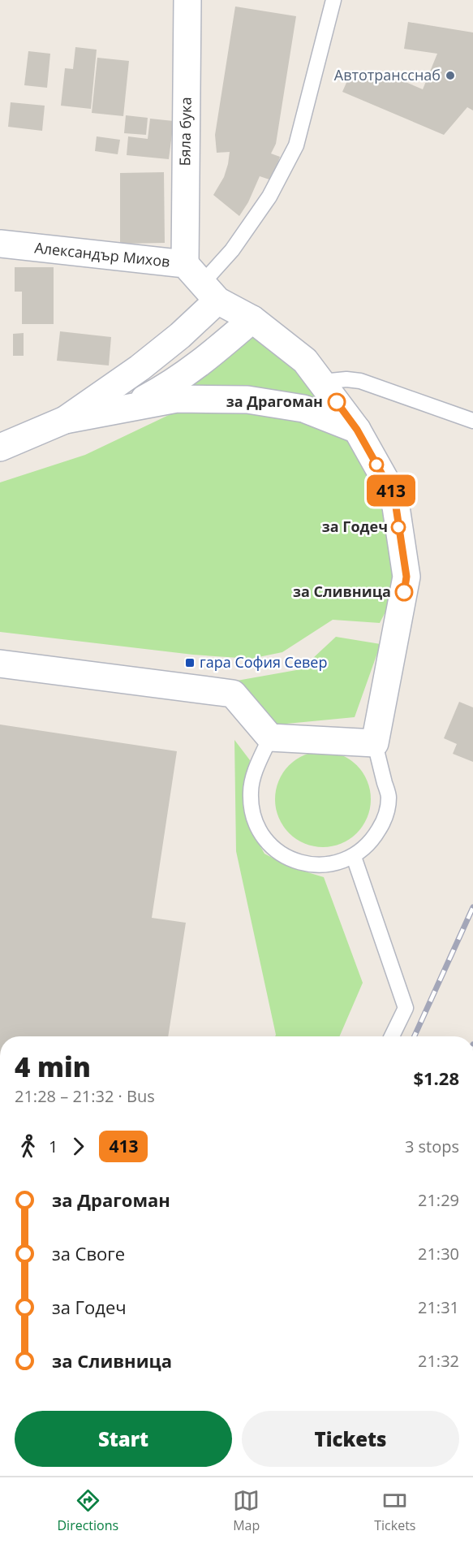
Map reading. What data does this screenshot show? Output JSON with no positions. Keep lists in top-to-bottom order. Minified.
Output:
{"streets":{"street":["Бяла бука","Александър Михов"]},"crossings":[["Бяла бука","Александър Михов"]],"places":{"other":["Автотрансснаб","за Драгоман","за Годеч","за Сливница"],"transit":["гара София Север"]},"lines":["bus line 413"],"page":{"on_map":"413","heading":["4 min","21:28 – 21:32 · Bus","$1.28"],"legs":["1","413","3 stops"],"list":[{"name":"за Драгоман","value":"21:29"},{"name":"за Своге","value":"21:30"},{"name":"за Годеч","value":"21:31"},{"name":"за Сливница","value":"21:32"}],"buttons":["Start","Tickets"],"tabs":["Directions","Map","Tickets"]}}
